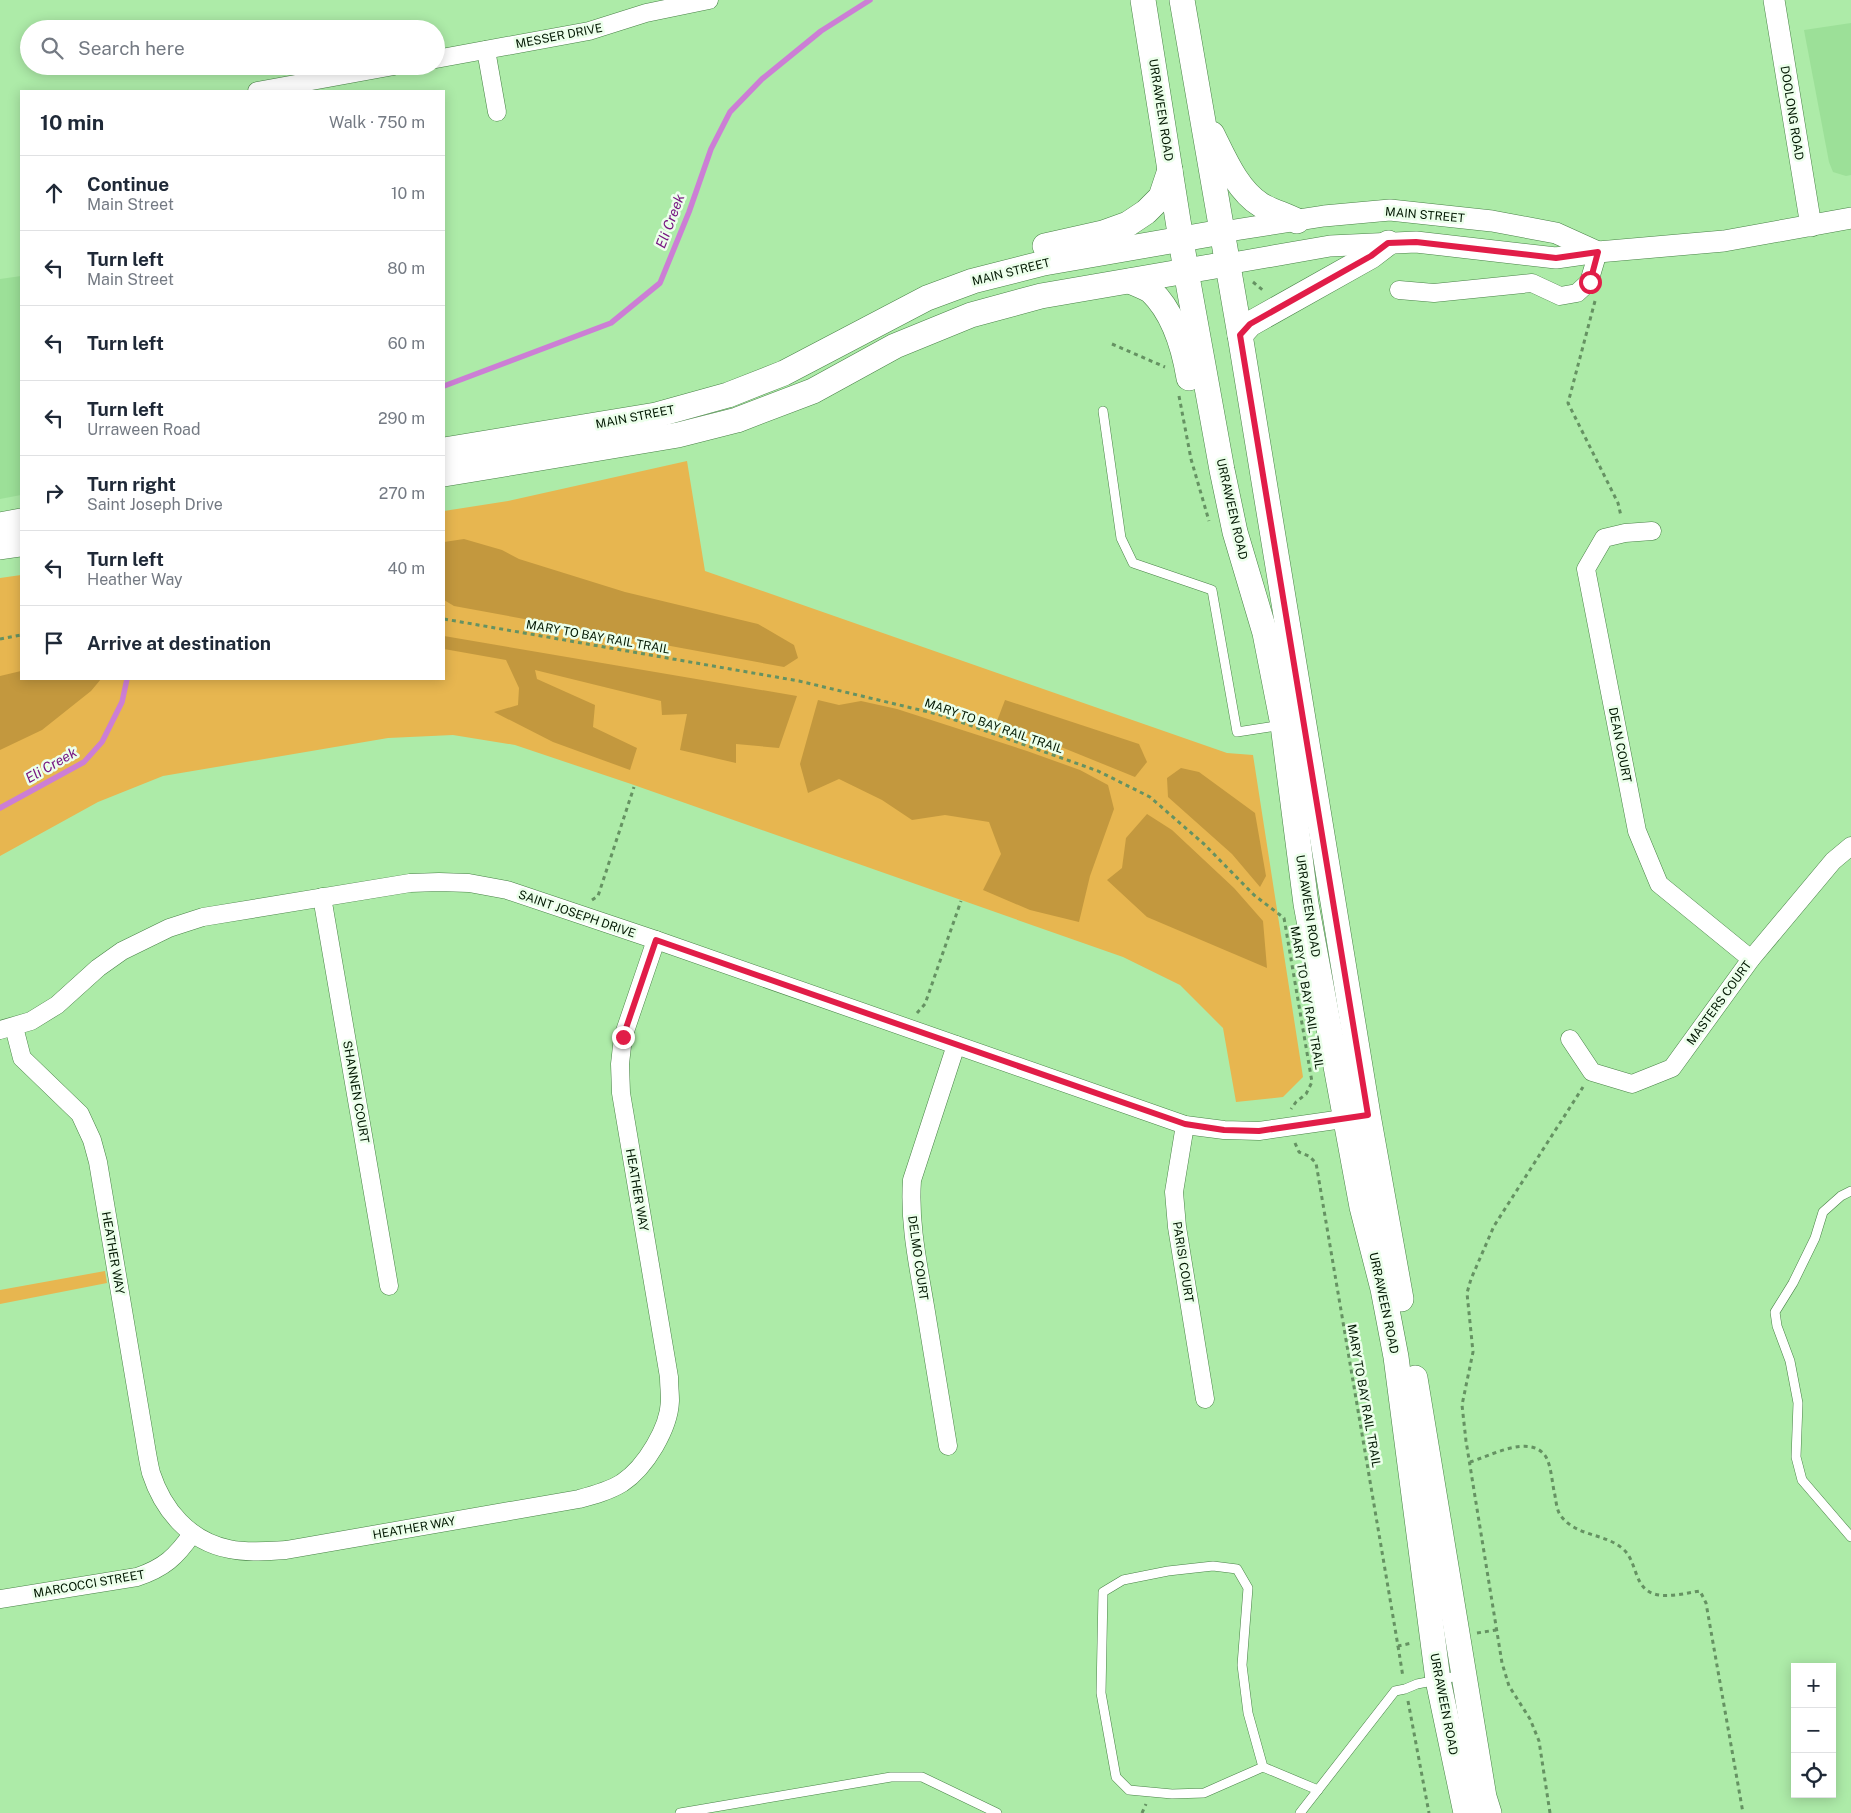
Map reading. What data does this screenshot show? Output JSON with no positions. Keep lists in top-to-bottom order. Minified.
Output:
{"streets":{"main road":["URRAWEEN ROAD","MAIN STREET"],"street":["MESSER DRIVE","DOOLONG ROAD","DEAN COURT","SAINT JOSEPH DRIVE","MASTERS COURT","SHANNEN COURT","HEATHER WAY","DELMO COURT","PARISI COURT","MARCOCCI STREET"],"path":["MARY TO BAY RAIL TRAIL"]},"crossings":[["URRAWEEN ROAD","MAIN STREET"],["URRAWEEN ROAD","SAINT JOSEPH DRIVE"],["DOOLONG ROAD","MAIN STREET"],["MARY TO BAY RAIL TRAIL","SAINT JOSEPH DRIVE"],["DEAN COURT","MASTERS COURT"],["SAINT JOSEPH DRIVE","SHANNEN COURT"],["SAINT JOSEPH DRIVE","HEATHER WAY"],["SAINT JOSEPH DRIVE","DELMO COURT"],["SAINT JOSEPH DRIVE","PARISI COURT"],["HEATHER WAY","MARCOCCI STREET"]],"water":["Eli Creek"],"page":{"search":"Search here","heading":["10 min","Walk · 750 m"],"list":[["Continue","Main Street","10 m"],["Turn left","Main Street","80 m"],["Turn left","60 m"],["Turn left","Urraween Road","290 m"],["Turn right","Saint Joseph Drive","270 m"],["Turn left","Heather Way","40 m"],"Arrive at destination"],"map_buttons":["+","−"]}}
